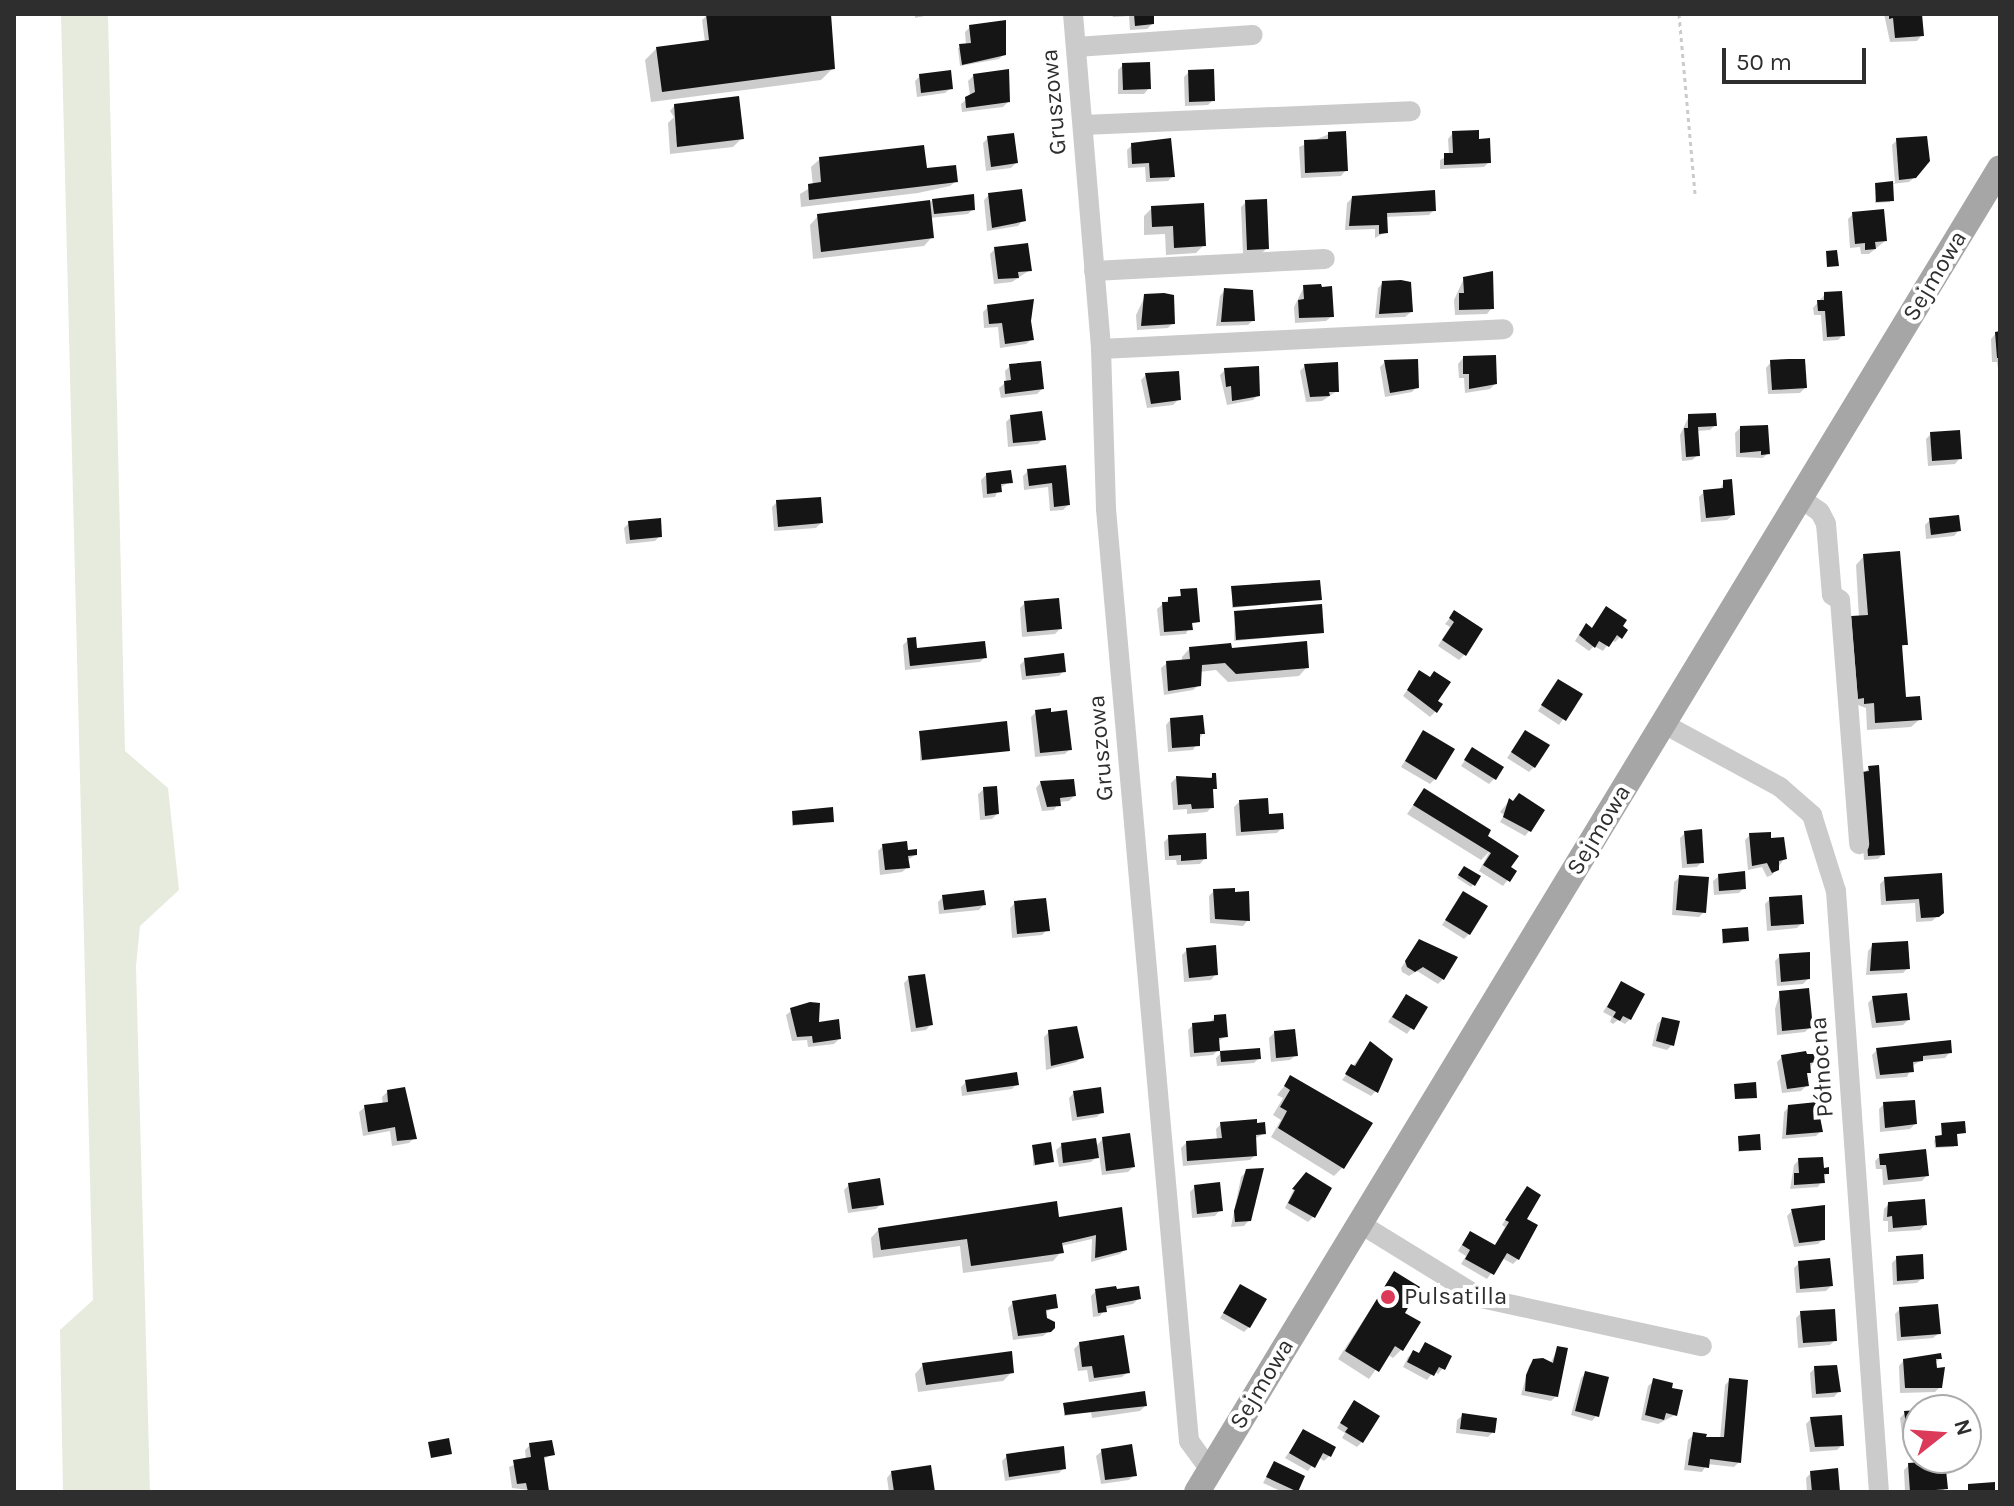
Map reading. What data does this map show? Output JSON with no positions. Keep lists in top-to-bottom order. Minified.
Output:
{"streets":{"main road":["Sejmowa"],"street":["Gruszowa","Północna"]},"crossings":[["Gruszowa","Sejmowa"],["Sejmowa","Północna"]],"places":["Pulsatilla"],"scale_bar":"50 m","north":"right"}
